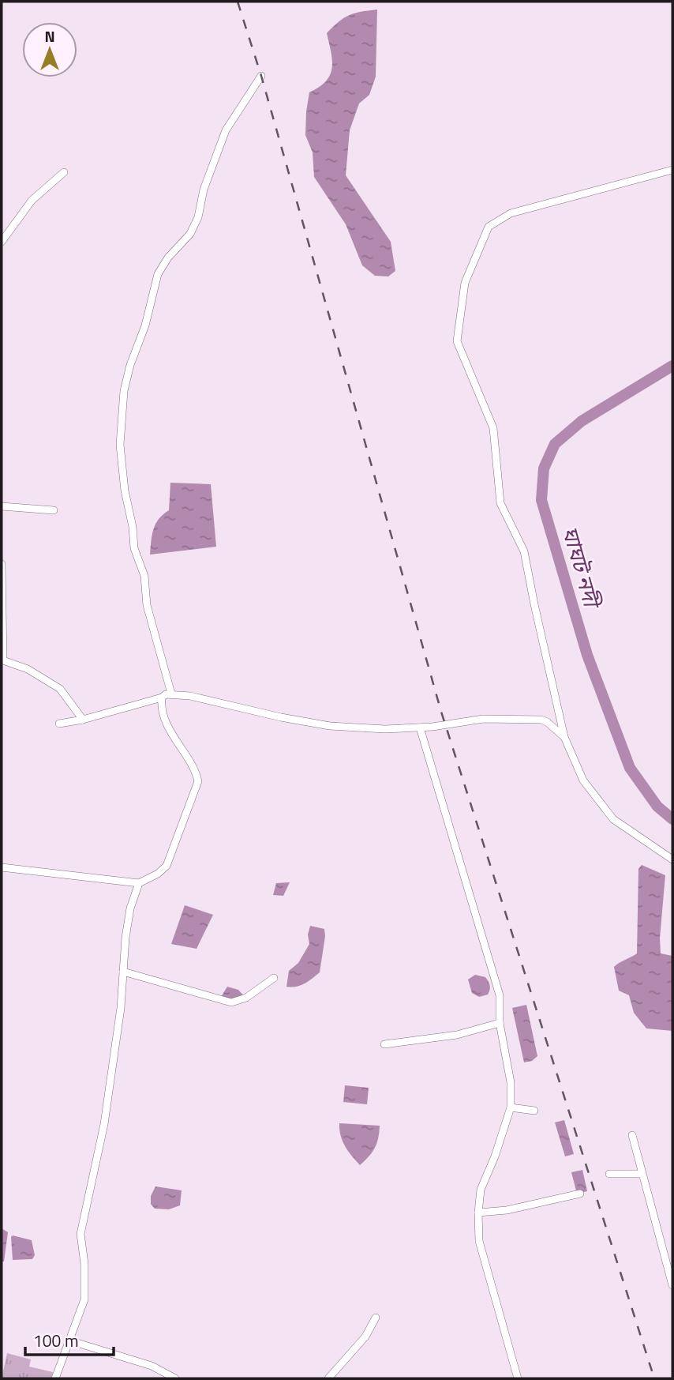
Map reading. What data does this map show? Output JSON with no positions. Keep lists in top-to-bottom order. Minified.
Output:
{"water":["ঘাঘট নদী"],"scale_bar":"100 m","north":"top"}
